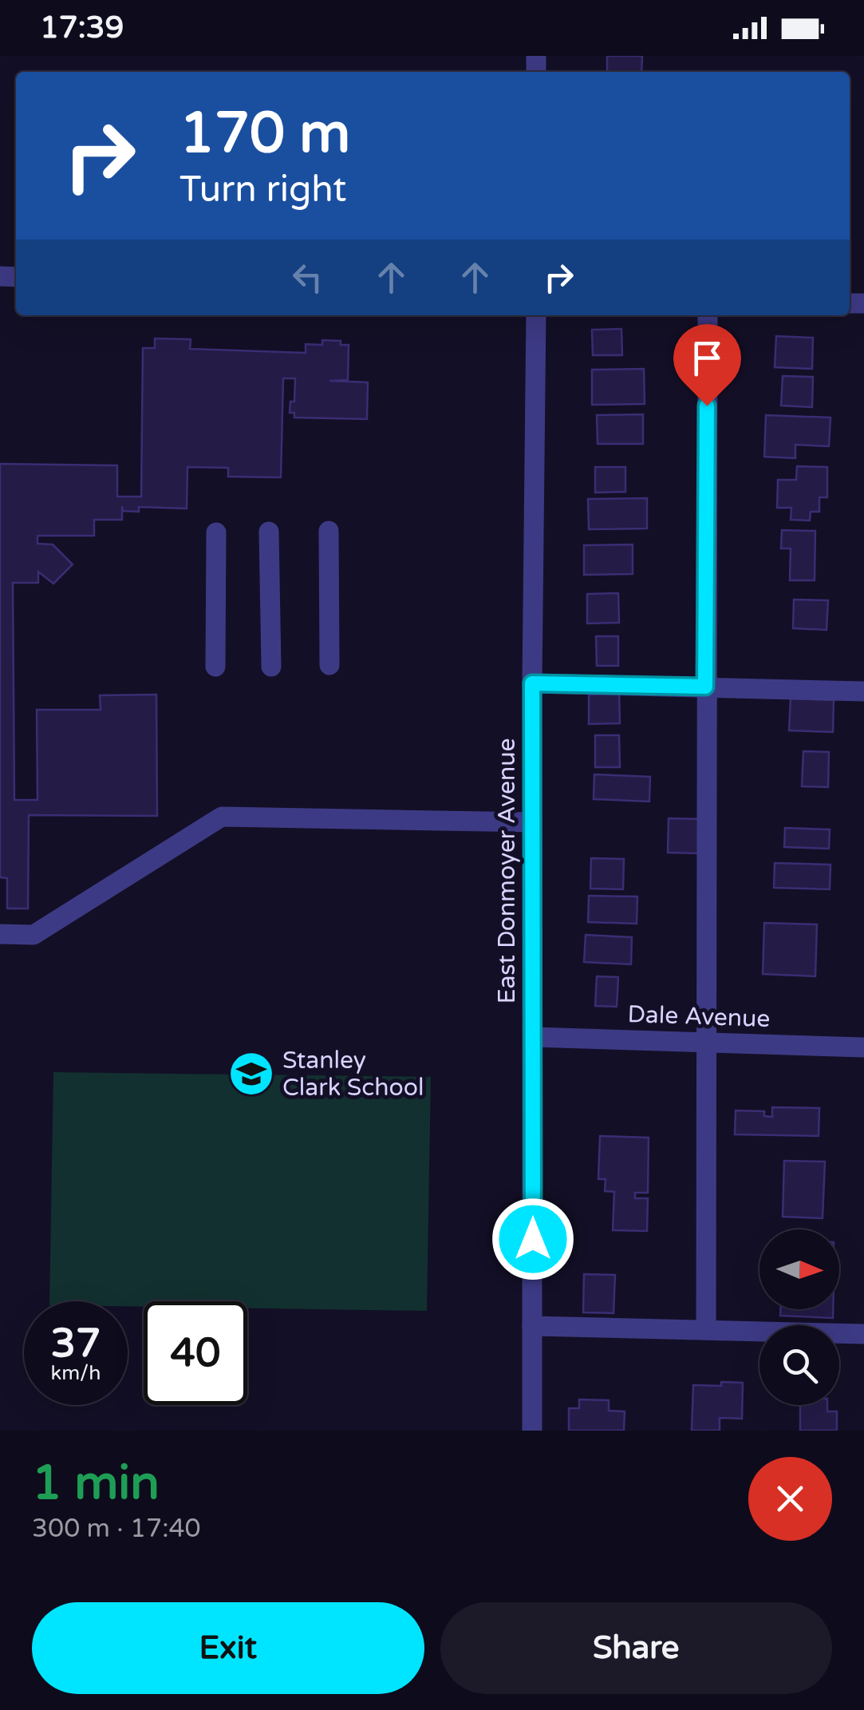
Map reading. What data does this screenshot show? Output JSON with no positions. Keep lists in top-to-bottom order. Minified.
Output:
{"streets":{"street":["East Donmoyer Avenue","Dale Avenue"]},"crossings":[["East Donmoyer Avenue","Dale Avenue"]],"places":{"school or university":["Stanley Clark School"]},"north":"right","page":{"status":"17:39","turn":["170 m","Turn right"],"speed":"37 km/h","limit":"40","heading":["1 min","300 m · 17:40"],"buttons":["Exit","Share"]}}
